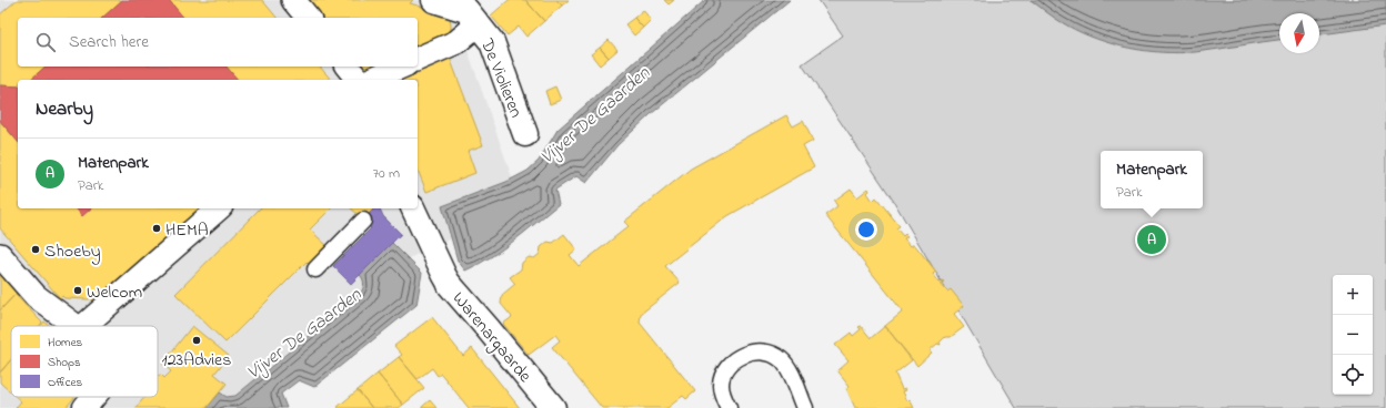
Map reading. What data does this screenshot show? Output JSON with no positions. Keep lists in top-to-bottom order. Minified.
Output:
{"streets":{"street":["De Violieren","Warenargaarde"]},"water":["Vijver De Gaarden"],"places":["HEMA","Shoeby","Welcom","123Advies"],"legend":["Homes","Shops","Offices"],"north":"bottom","page":{"search":"Search here","heading":"Nearby","list":[{"mark":"A","name":"Matenpark","note":"Park","value":"70 m"}],"popup":["Matenpark","Park"],"pins":"A","map_buttons":["+","−"]}}
